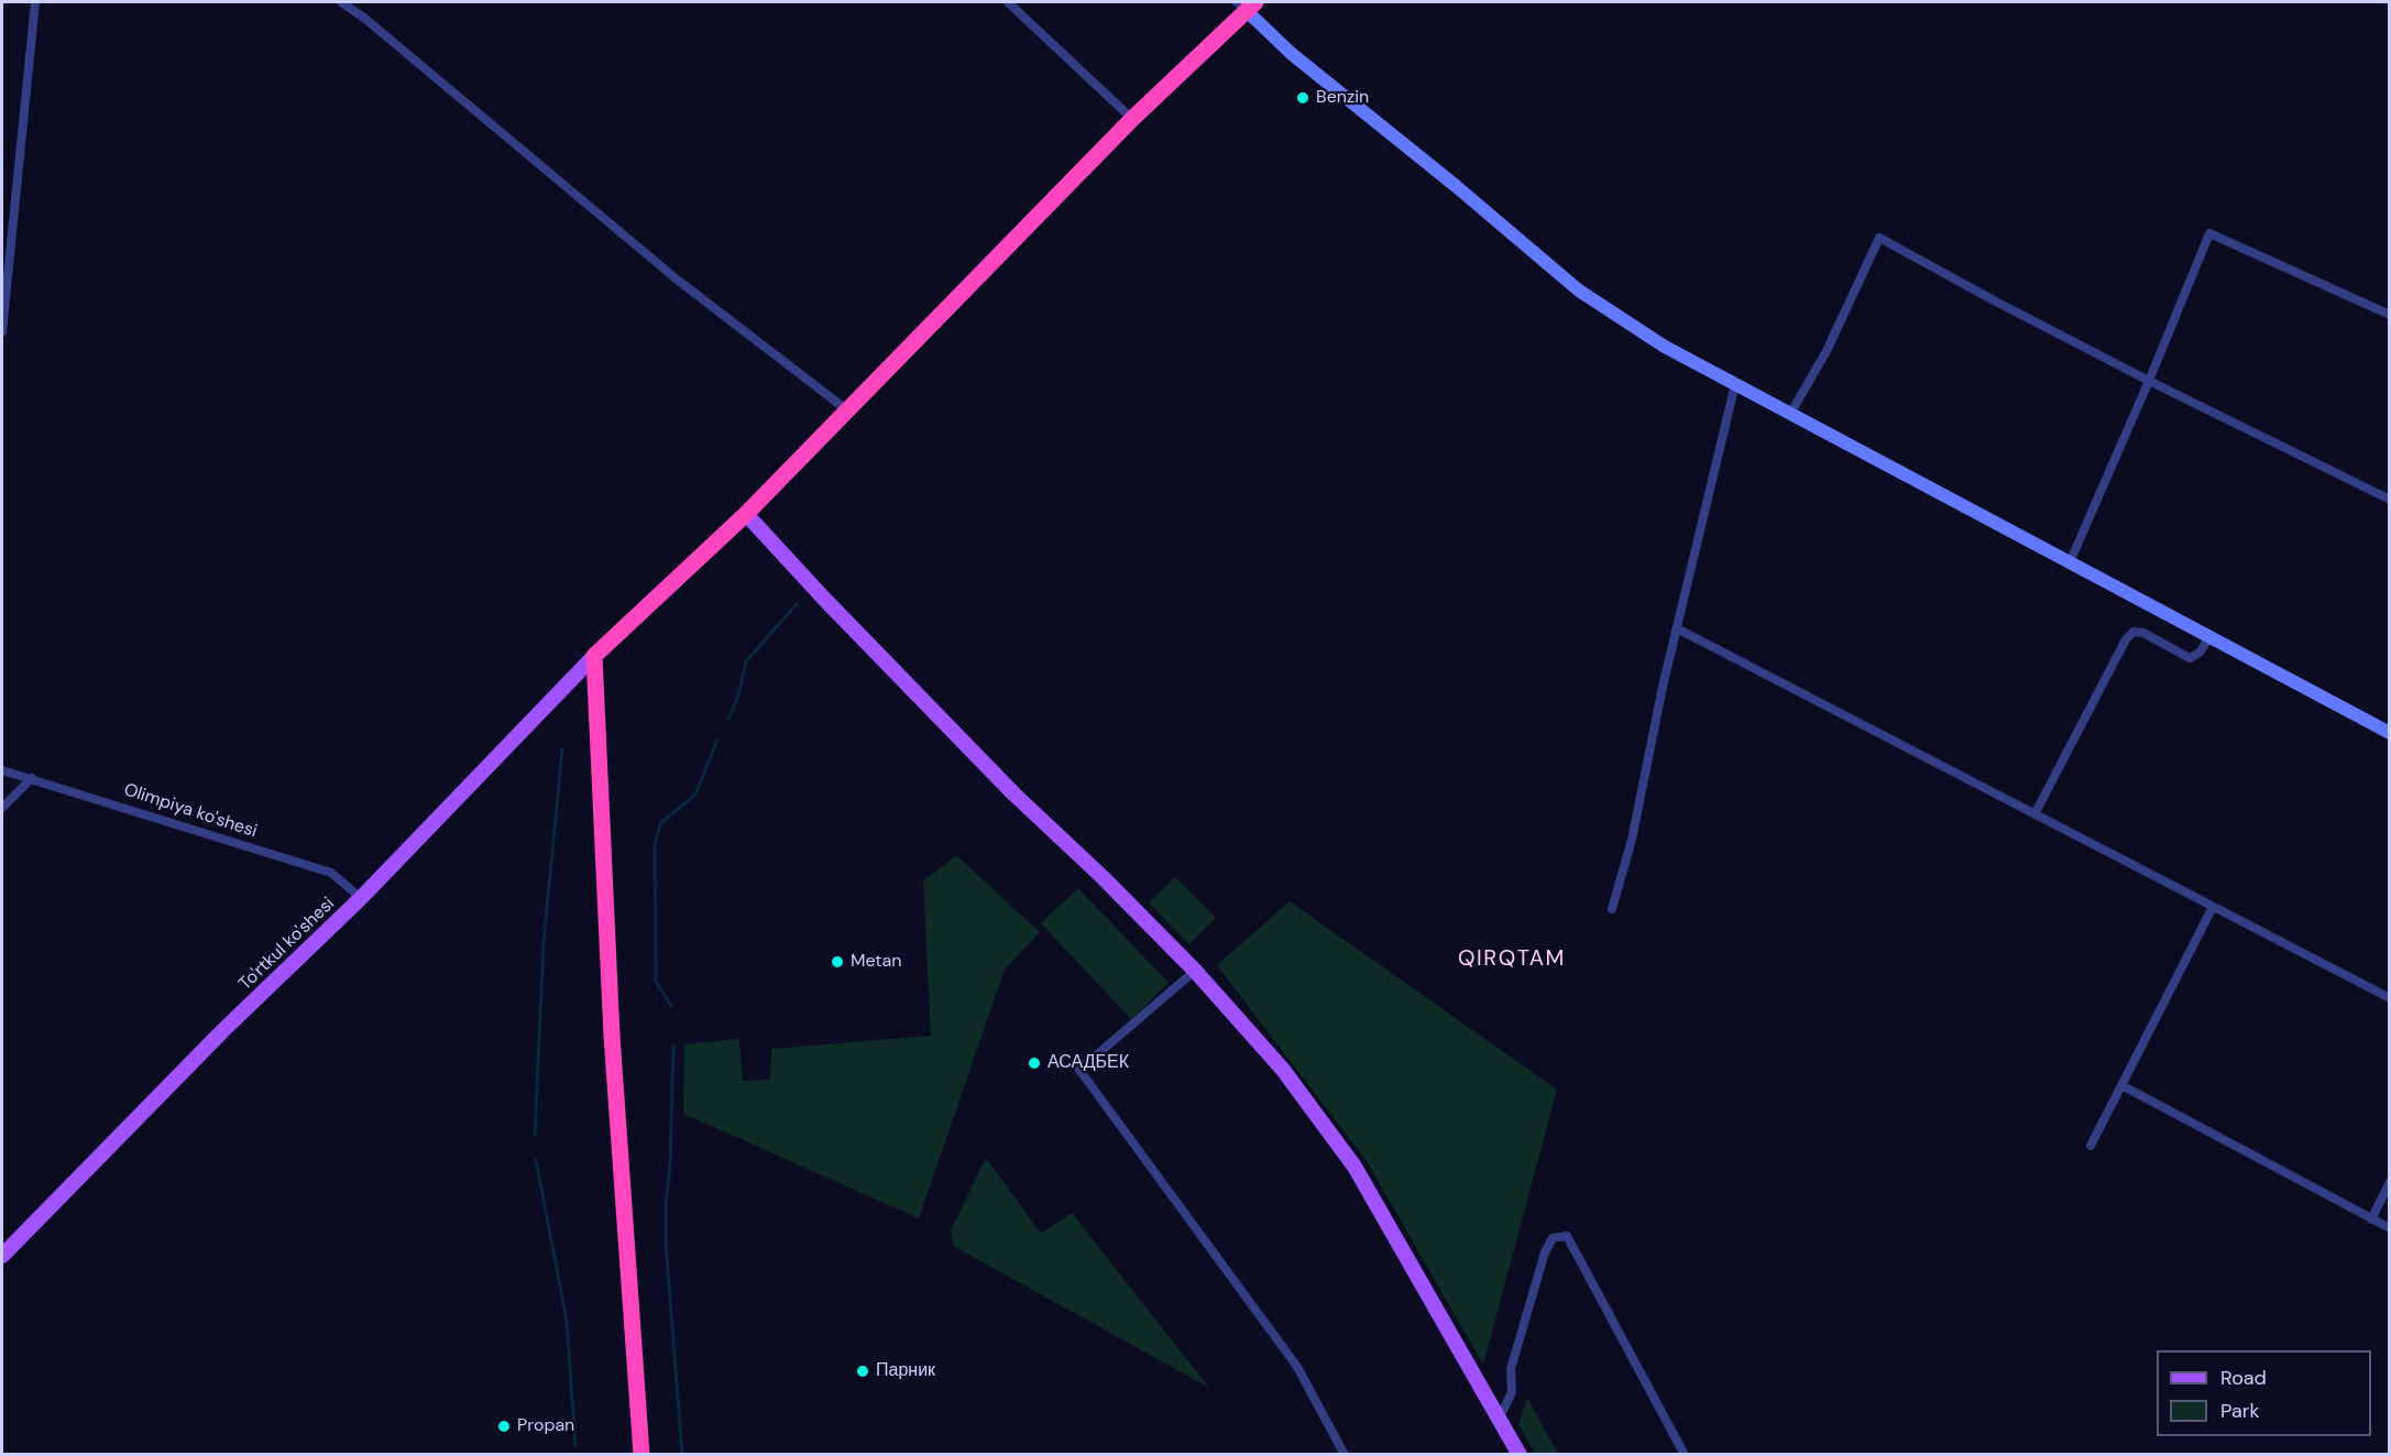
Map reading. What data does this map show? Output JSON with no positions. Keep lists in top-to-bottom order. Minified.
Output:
{"streets":{"main road":["To'rtkul ko'shesi"],"street":["Olimpiya ko'shesi"]},"crossings":[["Olimpiya ko'shesi","To'rtkul ko'shesi"]],"districts":["QIRQTAM"],"places":["Benzin","Metan","АСАДБЕК","Парник","Propan"],"legend":["Road","Park"]}
